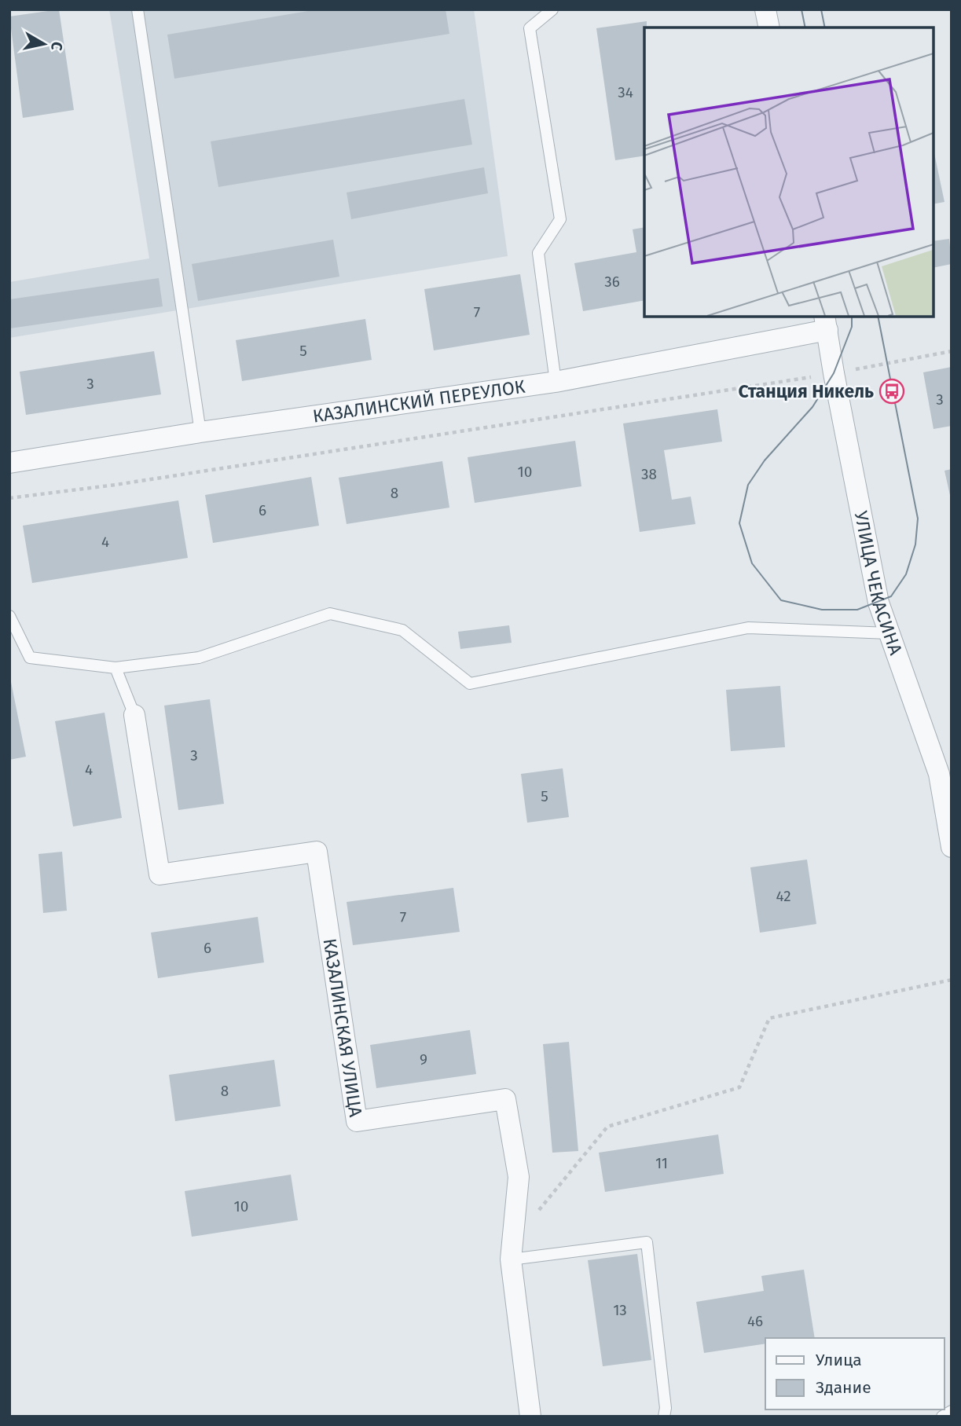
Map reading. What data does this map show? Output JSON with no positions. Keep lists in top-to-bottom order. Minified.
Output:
{"streets":{"street":["КАЗАЛИНСКИЙ ПЕРЕУЛОК","УЛИЦА ЧЕКАСИНА","КАЗАЛИНСКАЯ УЛИЦА"]},"crossings":[["КАЗАЛИНСКИЙ ПЕРЕУЛОК","УЛИЦА ЧЕКАСИНА"]],"places":{"bus stop":["Станция Никель"]},"house_numbers":["34","36","7","5","3","3","10","38","8","6","4","3","4","5","42","7","6","9","8","11","10","13","46"],"legend":["Улица","Здание"],"north":"right"}
